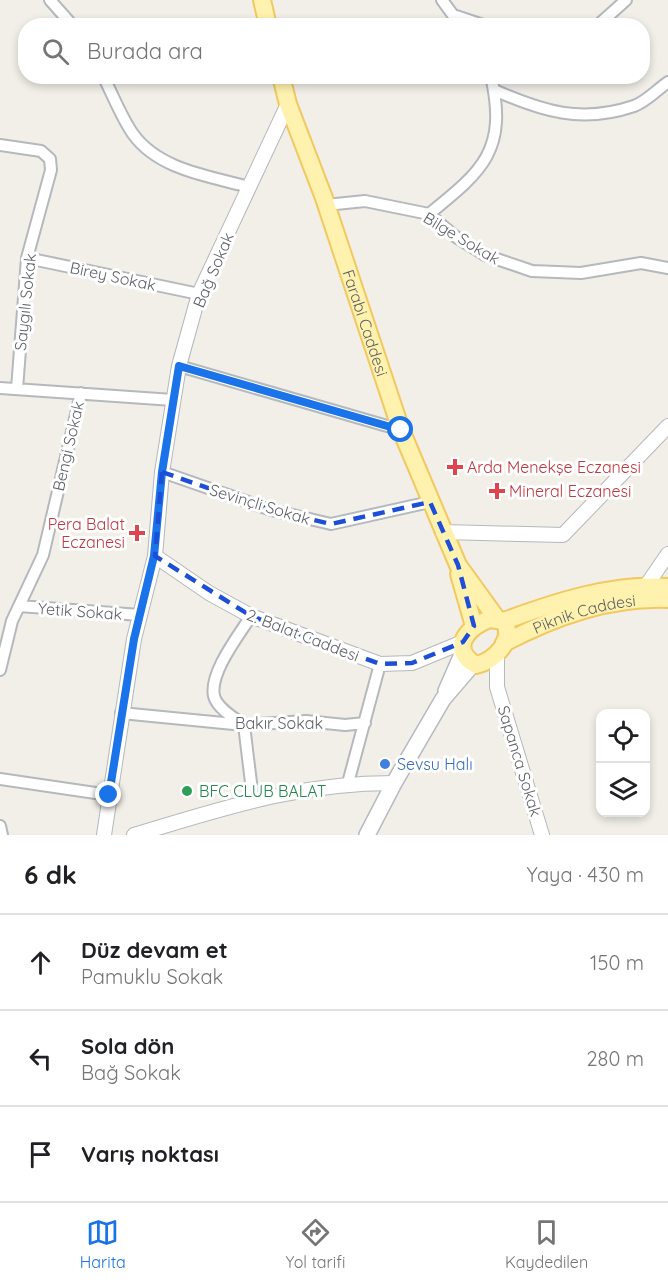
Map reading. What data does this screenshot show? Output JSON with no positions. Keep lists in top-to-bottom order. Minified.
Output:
{"streets":{"main road":["Farabi Caddesi","Piknik Caddesi"],"street":["Bilge Sokak","Bağ Sokak","Birey Sokak","Saygılı Sokak","Bengi Sokak","Sevinçli Sokak","Yetik Sokak","2. Balat Caddesi","Bakır Sokak","Sapanca Sokak"]},"crossings":[["Bilge Sokak","Farabi Caddesi"],["Bağ Sokak","Birey Sokak"],["Bağ Sokak","Farabi Caddesi"],["Bağ Sokak","Sevinçli Sokak"],["Bağ Sokak","Yetik Sokak"],["Bağ Sokak","2. Balat Caddesi"],["Bağ Sokak","Bakır Sokak"],["Birey Sokak","Saygılı Sokak"],["Farabi Caddesi","Sevinçli Sokak"],["Bengi Sokak","Yetik Sokak"],["Piknik Caddesi","2. Balat Caddesi"],["Piknik Caddesi","Sapanca Sokak"],["2. Balat Caddesi","Sapanca Sokak"]],"places":{"health":["Arda Menekşe Eczanesi","Mineral Eczanesi","Pera Balat Eczanesi"],"other":["Sevsu Halı","BFC CLUB BALAT"]},"page":{"search":"Burada ara","heading":["6 dk","Yaya · 430 m"],"list":[["Düz devam et","Pamuklu Sokak","150 m"],["Sola dön","Bağ Sokak","280 m"],"Varış noktası"],"nav":["Harita","Yol tarifi","Kaydedilen"]}}
